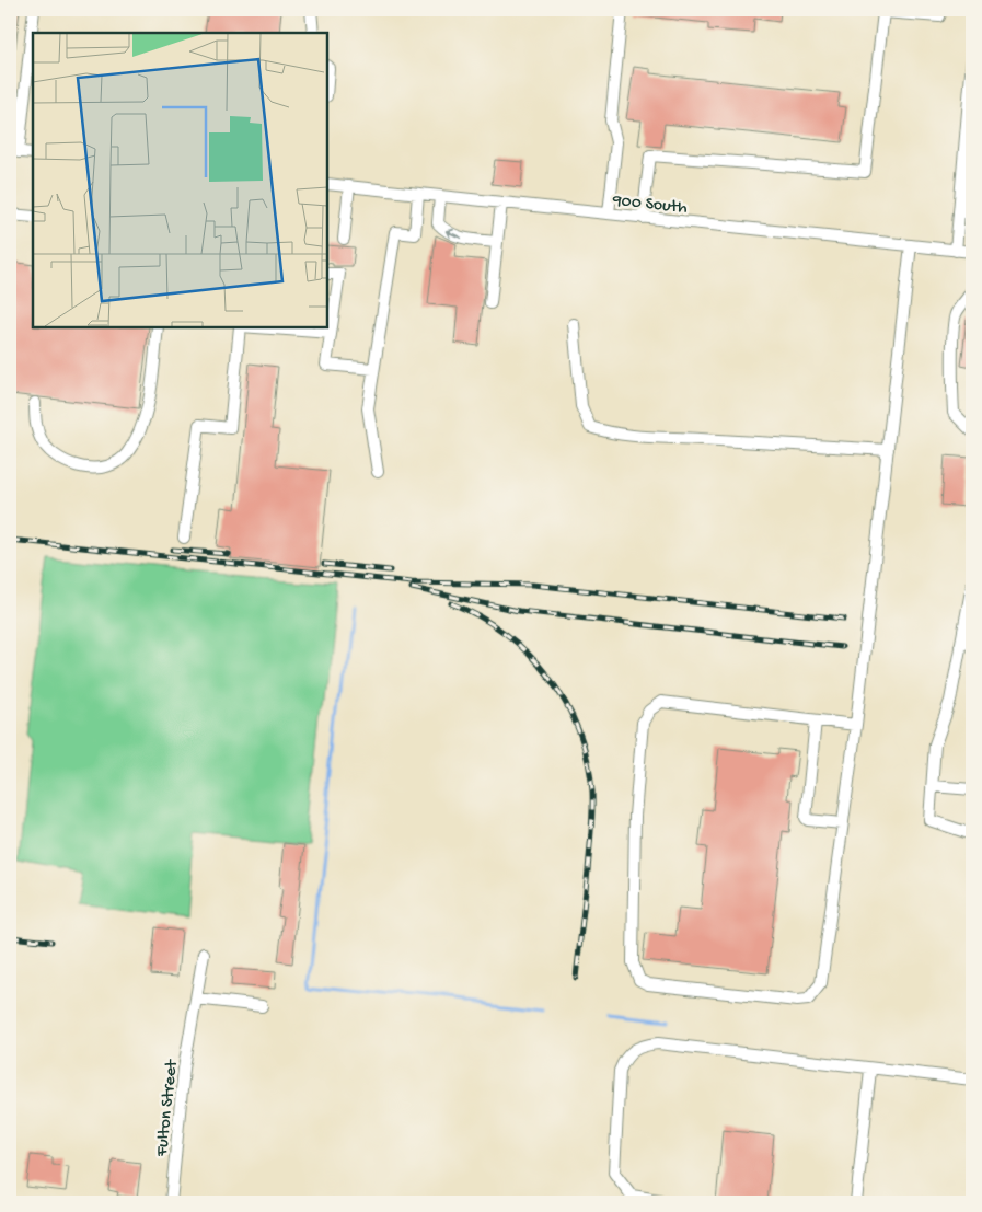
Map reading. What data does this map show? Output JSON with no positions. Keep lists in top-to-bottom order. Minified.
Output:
{"streets":{"street":["900 South","Fulton Street"]}}
